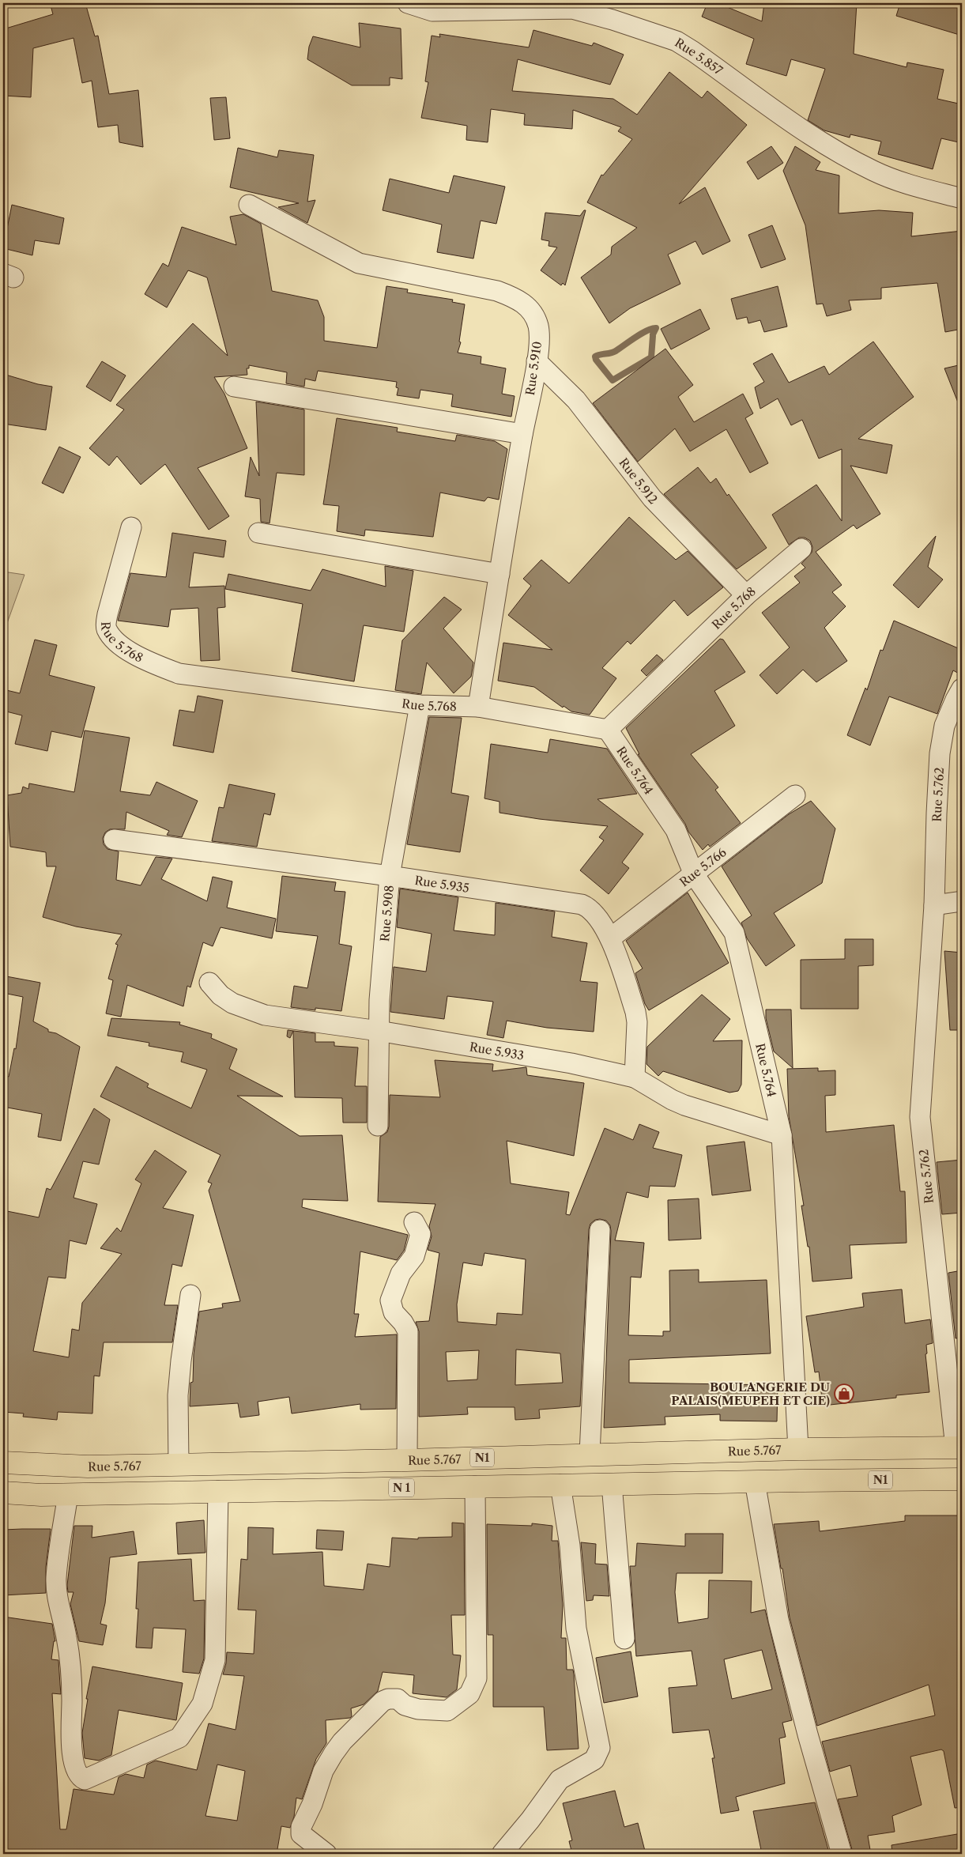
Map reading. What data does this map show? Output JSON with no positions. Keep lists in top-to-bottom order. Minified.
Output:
{"streets":{"highway":["Rue 5.767","N1","N 1"],"street":["Rue 5.857","Rue 5.910","Rue 5.912","Rue 5.768","Rue 5.764","Rue 5.762","Rue 5.766","Rue 5.935","Rue 5.908","Rue 5.933"]},"crossings":[["Rue 5.910","Rue 5.912"],["Rue 5.910","Rue 5.768"],["Rue 5.912","Rue 5.768"],["Rue 5.768","Rue 5.764"],["Rue 5.768","Rue 5.908"],["Rue 5.764","Rue 5.766"],["Rue 5.764","Rue 5.933"],["Rue 5.764","Rue 5.767"],["Rue 5.762","Rue 5.767"],["Rue 5.766","Rue 5.935"],["Rue 5.935","Rue 5.908"],["Rue 5.935","Rue 5.933"],["Rue 5.908","Rue 5.933"],["N1","N 1"]],"places":{"shop":["BOULANGERIE DU PALAIS(MEUPEH ET CIE)"]}}
